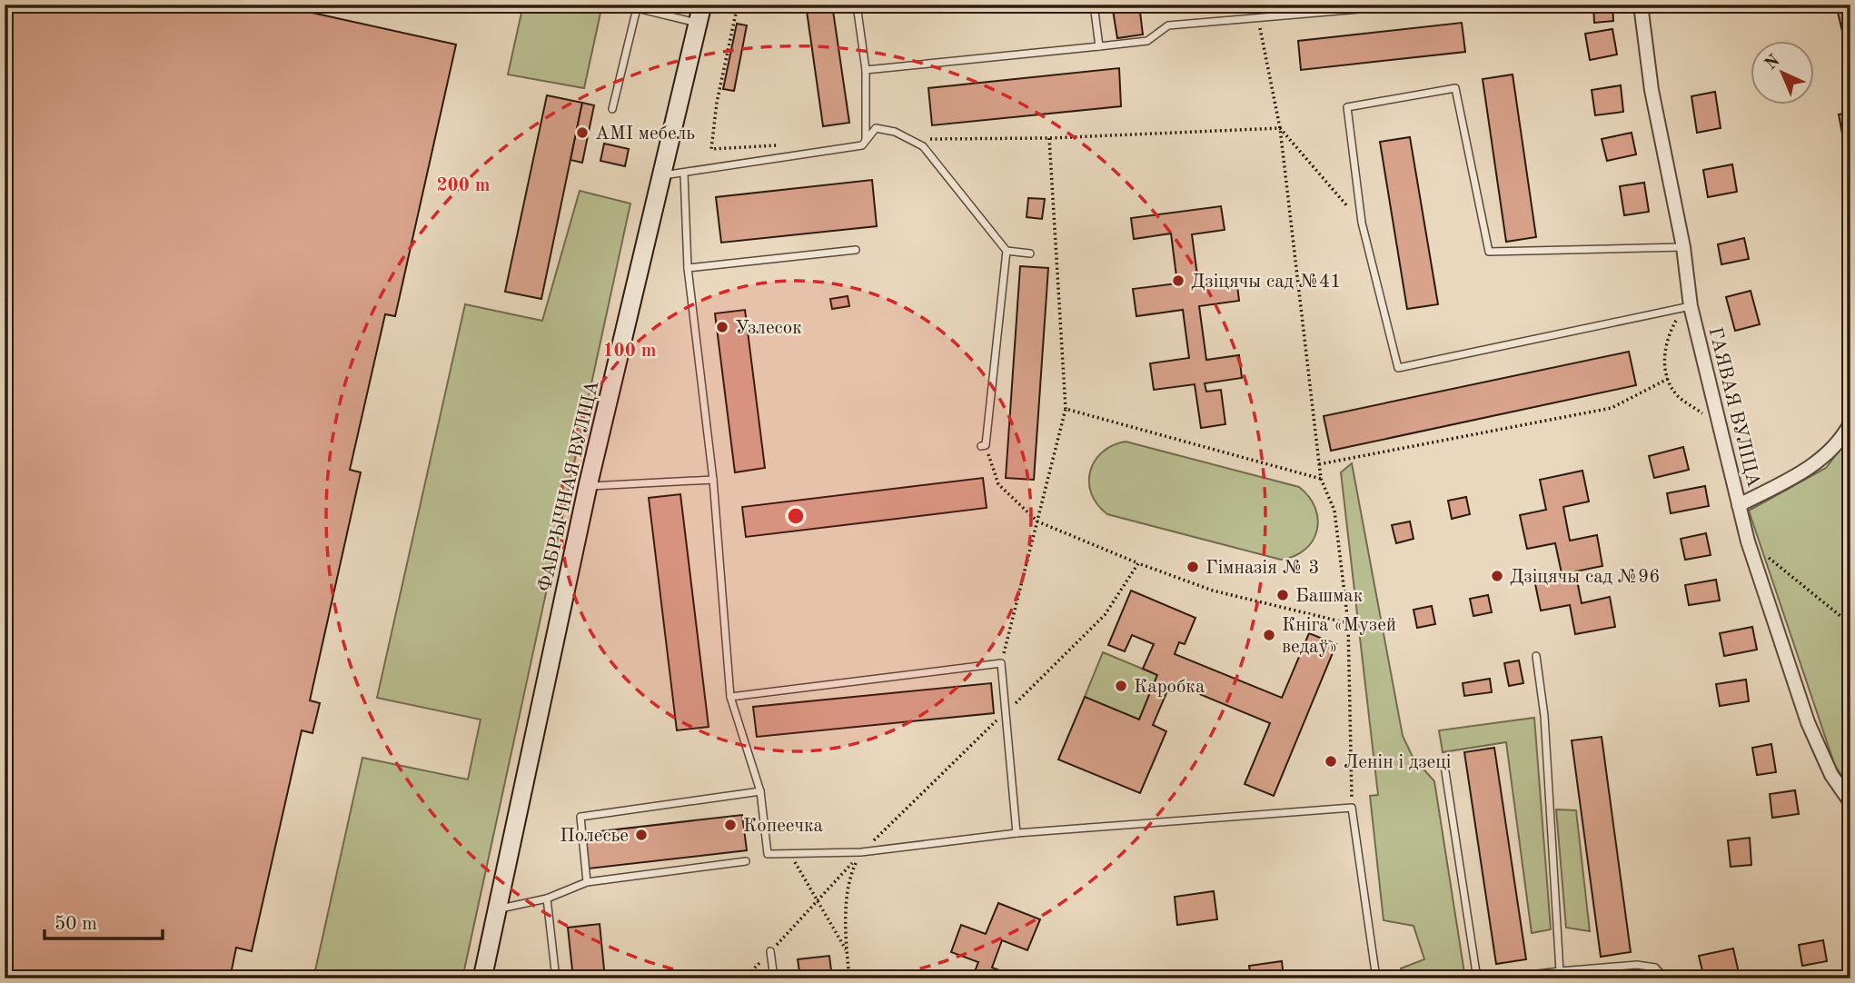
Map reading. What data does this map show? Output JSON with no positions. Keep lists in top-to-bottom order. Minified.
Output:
{"streets":{"main road":["ФАБРЫЧНАЯ ВУЛІЦА"],"street":["ГАЯВАЯ ВУЛІЦА"]},"places":["AMI мебель","Дзіцячы сад №41","Узлесок","Гімназія № 3","Дзіцячы сад №96","Башмак","Кніга «Музей ведаў»","Каробка","Ленін і дзеці","Копеечка","Полесье"],"scale_bar":"50 m","north":"top left","rings":["200 m","100 m"]}
